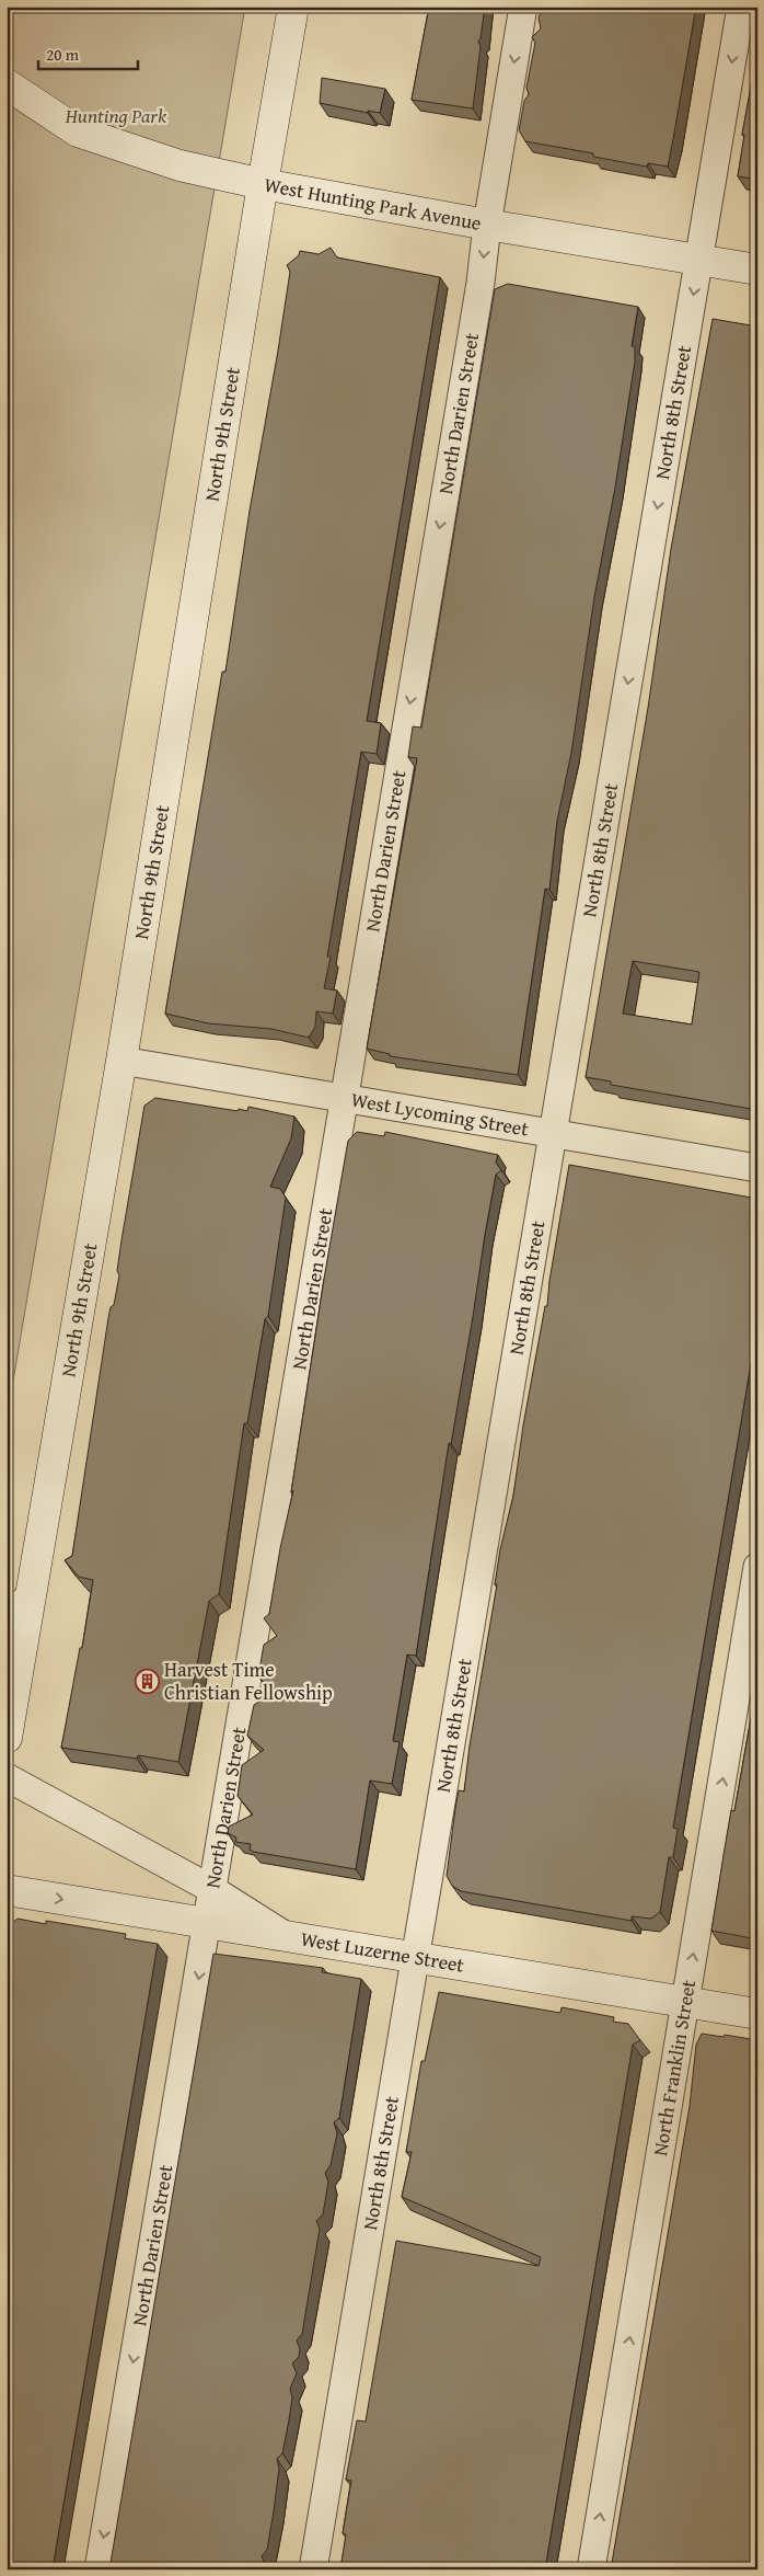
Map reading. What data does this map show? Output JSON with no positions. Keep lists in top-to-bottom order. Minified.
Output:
{"streets":{"street":["West Hunting Park Avenue","North Darien Street","North 8th Street","North 9th Street","West Lycoming Street","West Luzerne Street","North Franklin Street"]},"crossings":[["West Hunting Park Avenue","North Darien Street"],["West Hunting Park Avenue","North 8th Street"],["West Hunting Park Avenue","North 9th Street"],["North Darien Street","West Lycoming Street"],["North Darien Street","West Luzerne Street"],["North 8th Street","West Lycoming Street"],["North 8th Street","West Luzerne Street"],["North 9th Street","West Lycoming Street"],["West Luzerne Street","North Franklin Street"]],"one_way":["North Darien Street","North 8th Street","North Franklin Street"],"parks":["Hunting Park"],"places":{"building":["Harvest Time Christian Fellowship"]},"scale_bar":"20 m"}
